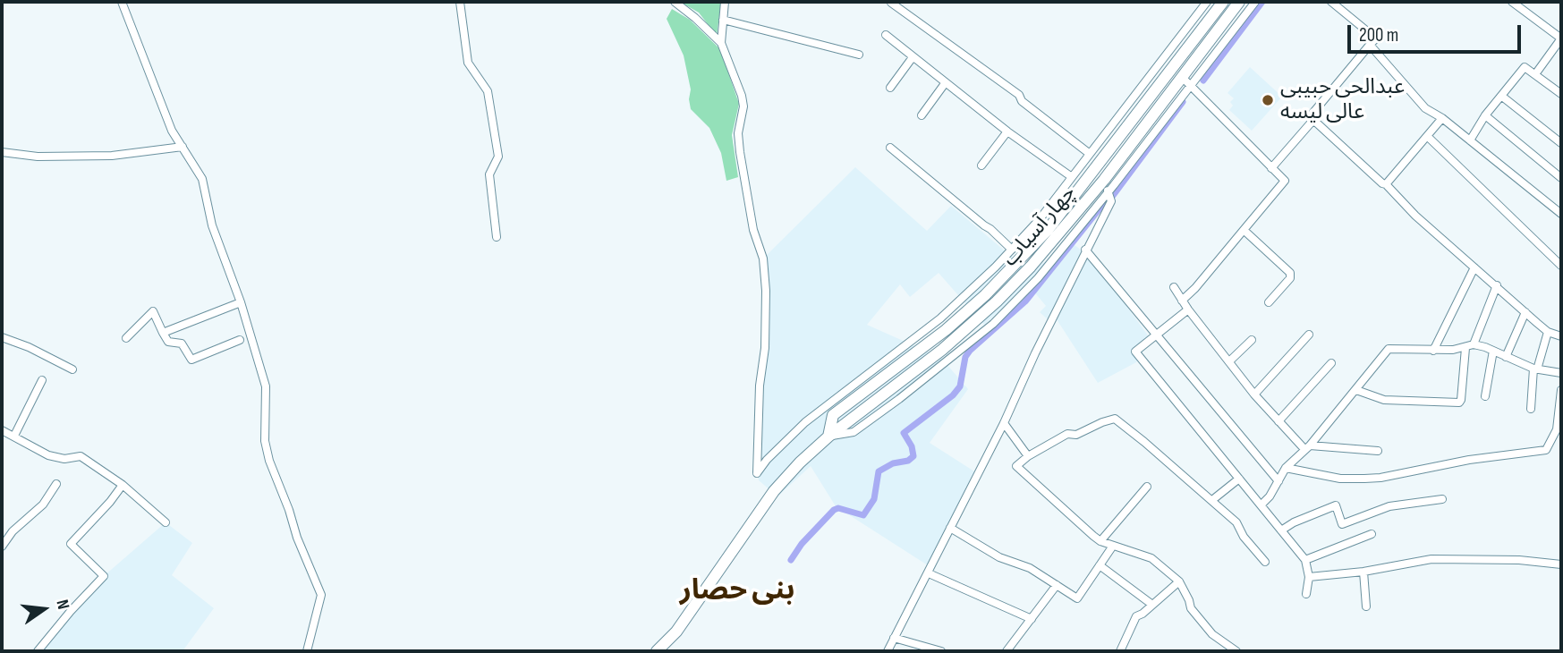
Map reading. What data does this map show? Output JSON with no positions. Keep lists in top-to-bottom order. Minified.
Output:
{"streets":{"highway":["چهار آسیاب"]},"districts":["بنی حصار"],"places":["عبدالحی حبیبی عالی لیسه"],"scale_bar":"200 m","north":"right"}
